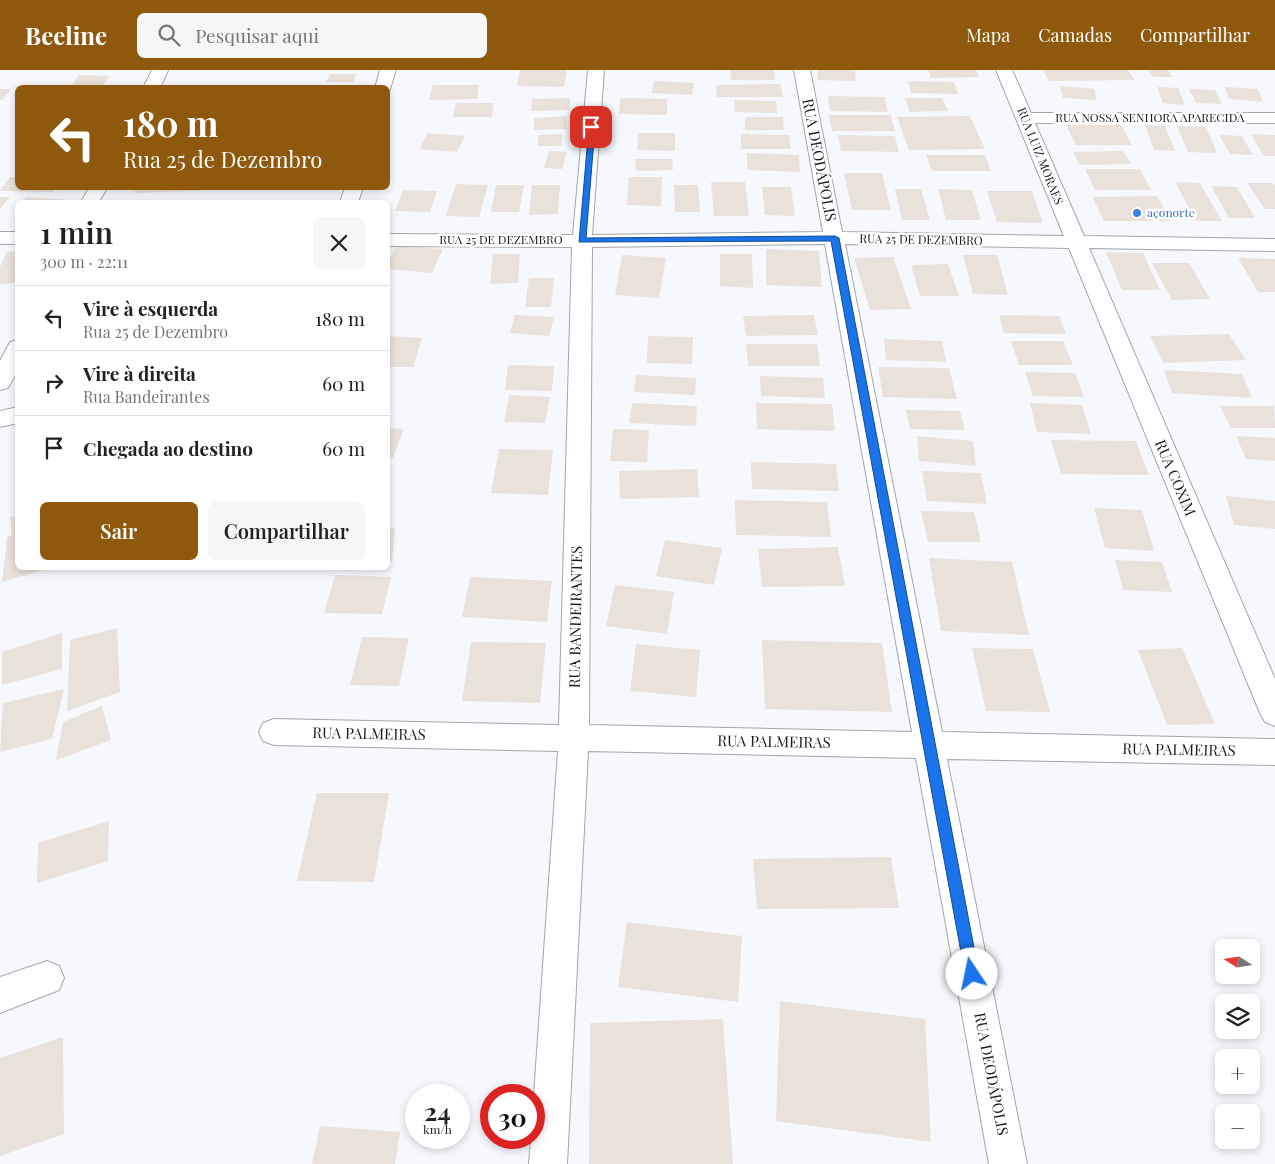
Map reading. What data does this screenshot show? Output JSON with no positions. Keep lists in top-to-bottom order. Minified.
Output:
{"streets":{"street":["RUA NOSSA SENHORA APARECIDA","RUA LUIZ MORAES","RUA DEODÁPOLIS","RUA 25 DE DEZEMBRO","RUA COXIM","RUA BANDEIRANTES","RUA PALMEIRAS"]},"crossings":[["RUA NOSSA SENHORA APARECIDA","RUA LUIZ MORAES"],["RUA LUIZ MORAES","RUA 25 DE DEZEMBRO"],["RUA LUIZ MORAES","RUA COXIM"],["RUA DEODÁPOLIS","RUA 25 DE DEZEMBRO"],["RUA DEODÁPOLIS","RUA PALMEIRAS"],["RUA 25 DE DEZEMBRO","RUA COXIM"],["RUA 25 DE DEZEMBRO","RUA BANDEIRANTES"],["RUA BANDEIRANTES","RUA PALMEIRAS"]],"places":["açonorte"],"north":"left","page":{"header":"Beeline","search":"Pesquisar aqui","nav":["Mapa","Camadas","Compartilhar"],"turn":["180 m","Rua 25 de Dezembro"],"heading":["1 min","300 m · 22:11"],"list":[{"name":"Vire à esquerda","note":"Rua 25 de Dezembro","value":"180 m"},{"name":"Vire à direita","note":"Rua Bandeirantes","value":"60 m"},{"name":"Chegada ao destino","value":"60 m"}],"buttons":["Sair","Compartilhar"],"map_buttons":["+","−"],"speed":"24 km/h","limit":"30"}}
